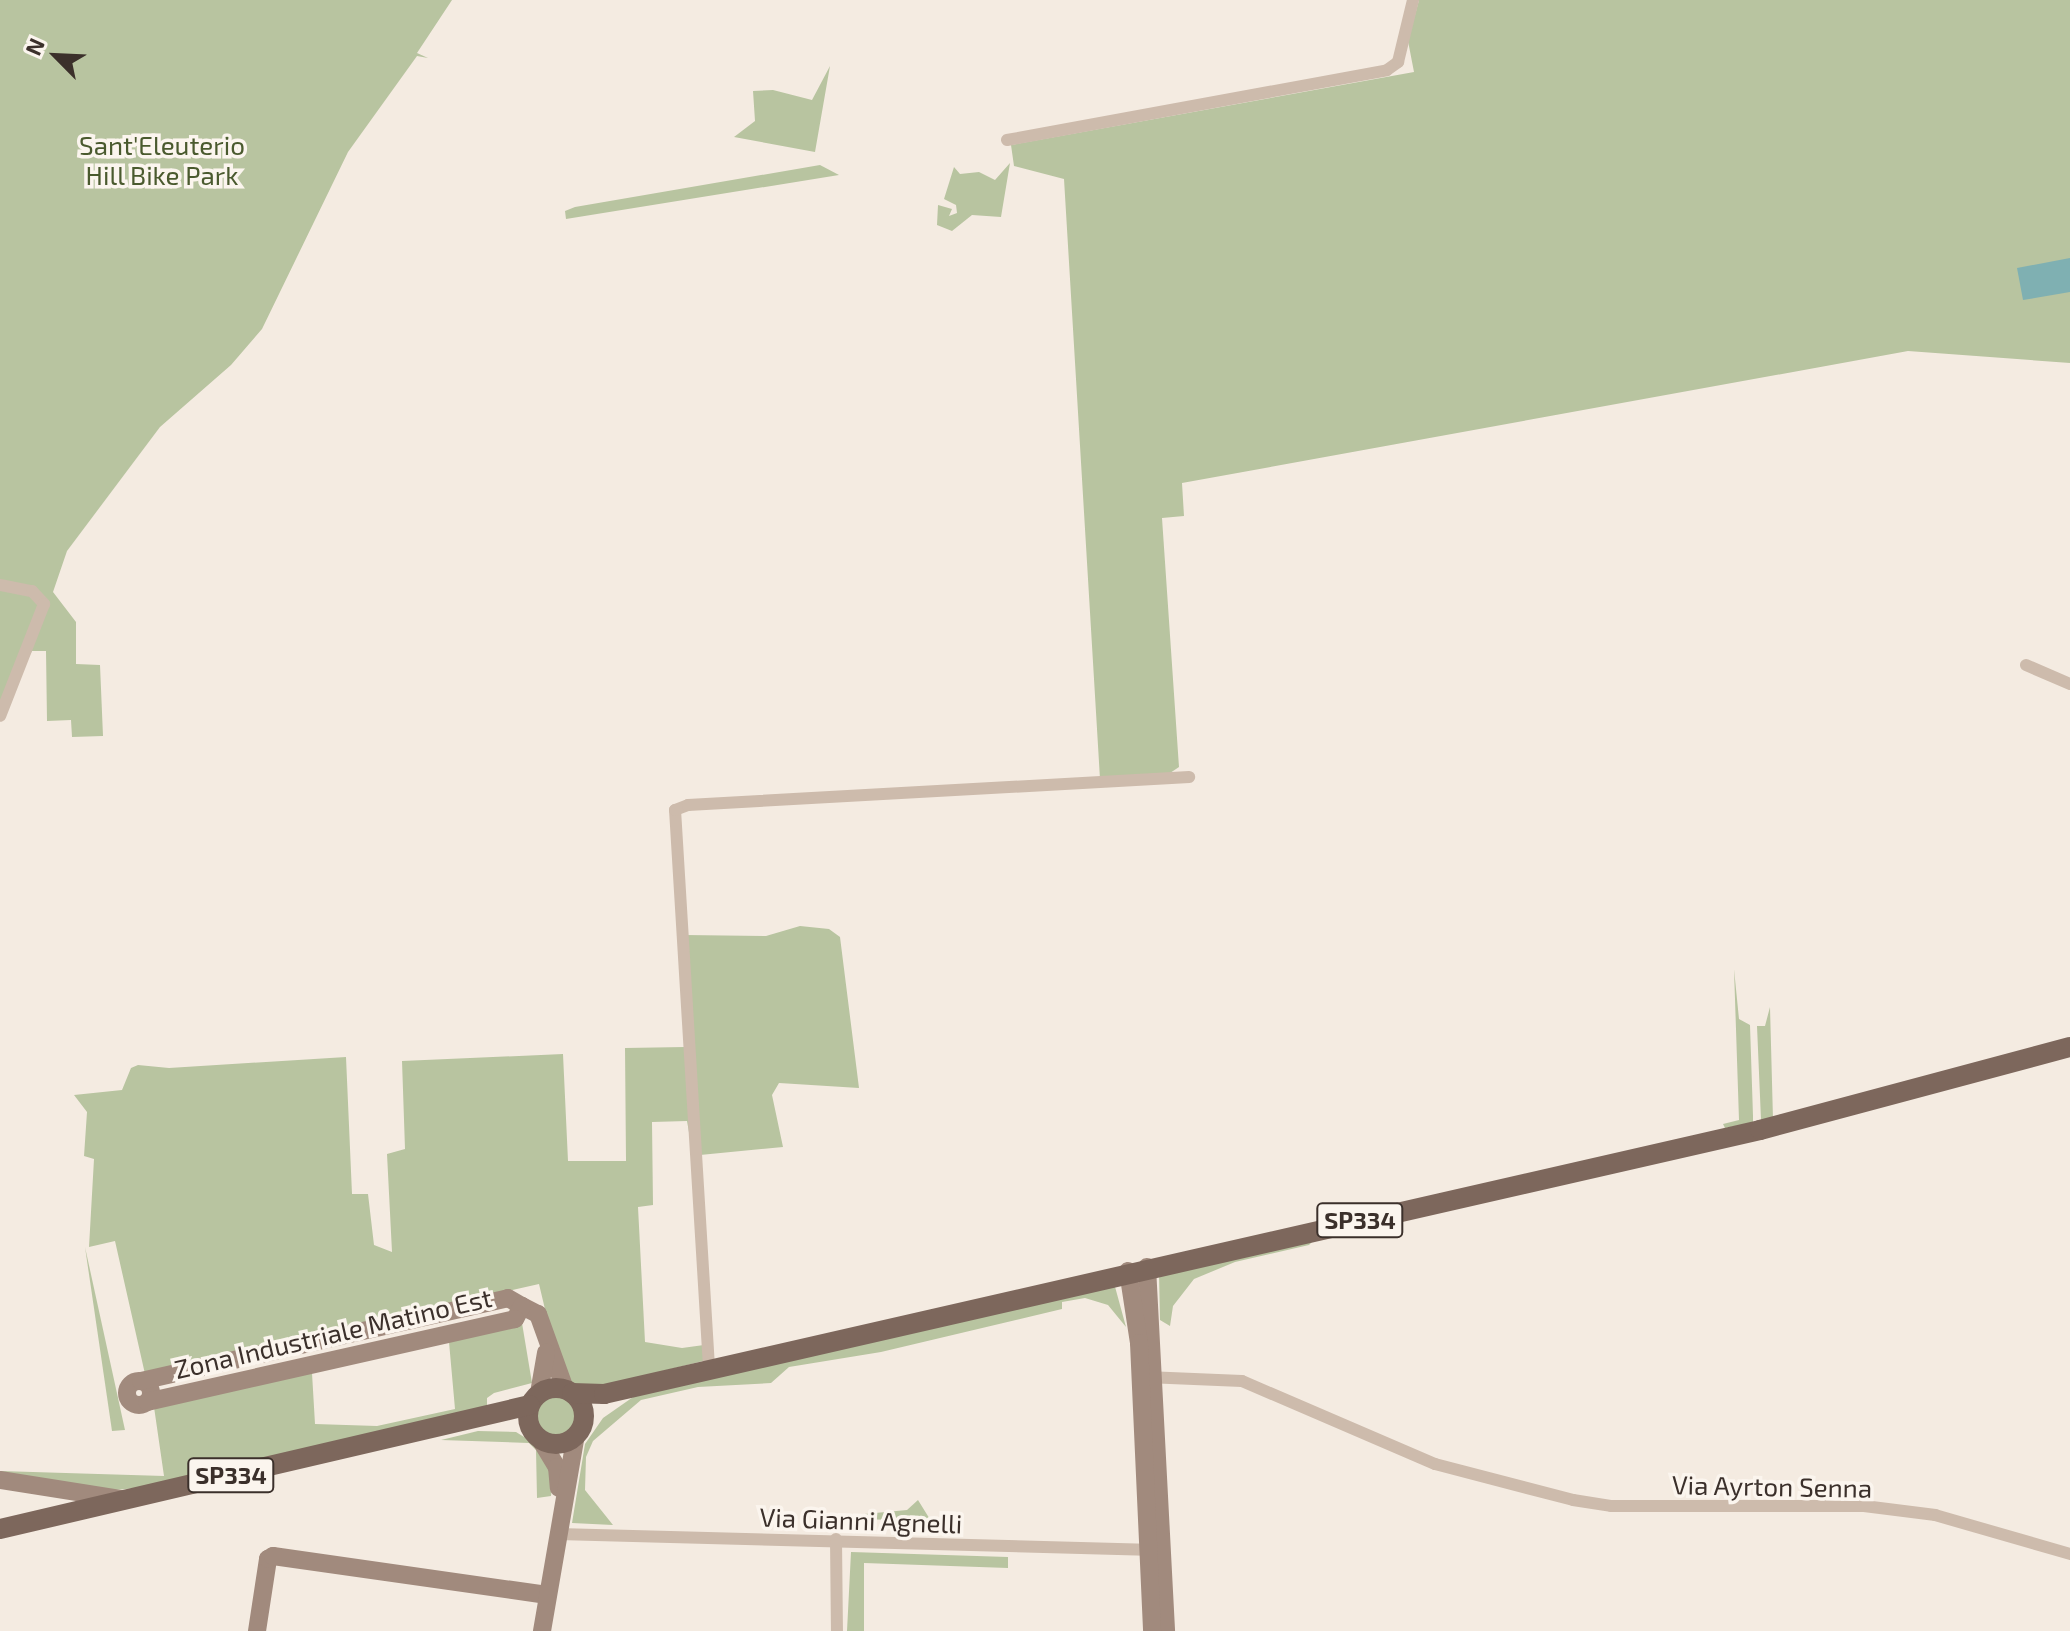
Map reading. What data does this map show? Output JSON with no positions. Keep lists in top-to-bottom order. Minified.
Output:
{"streets":{"main road":["SP334"],"street":["Zona Industriale Matino Est","Via Ayrton Senna","Via Gianni Agnelli"]},"crossings":[["SP334","Zona Industriale Matino Est"]],"parks":["Sant'Eleuterio Hill Bike Park"],"north":"top left"}
